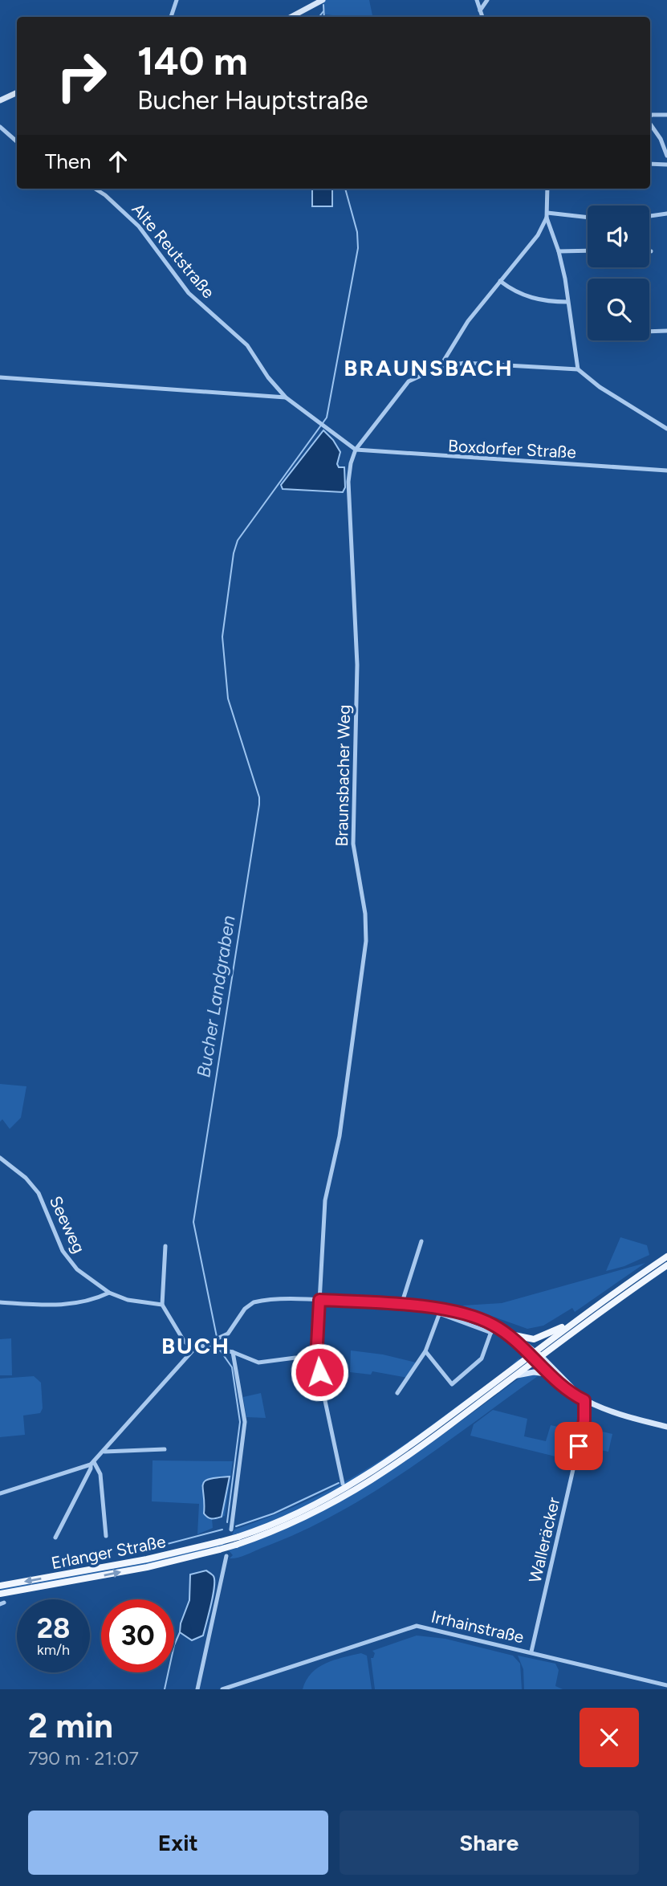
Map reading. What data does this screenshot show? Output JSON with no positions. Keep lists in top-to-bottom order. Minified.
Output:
{"streets":{"main road":["Erlanger Straße"],"street":["Alte Reutstraße","Boxdorfer Straße","Braunsbacher Weg","Seeweg","Walleräcker","Irrhainstraße"]},"crossings":[["Alte Reutstraße","Boxdorfer Straße"],["Alte Reutstraße","Braunsbacher Weg"],["Boxdorfer Straße","Braunsbacher Weg"],["Walleräcker","Irrhainstraße"]],"districts":["BRAUNSBACH","BUCH"],"water":["Bucher Landgraben"],"page":{"turn":["140 m","Bucher Hauptstraße"],"then":"Then","speed":"28 km/h","limit":"30","heading":["2 min","790 m · 21:07"],"buttons":["Exit","Share"]}}
